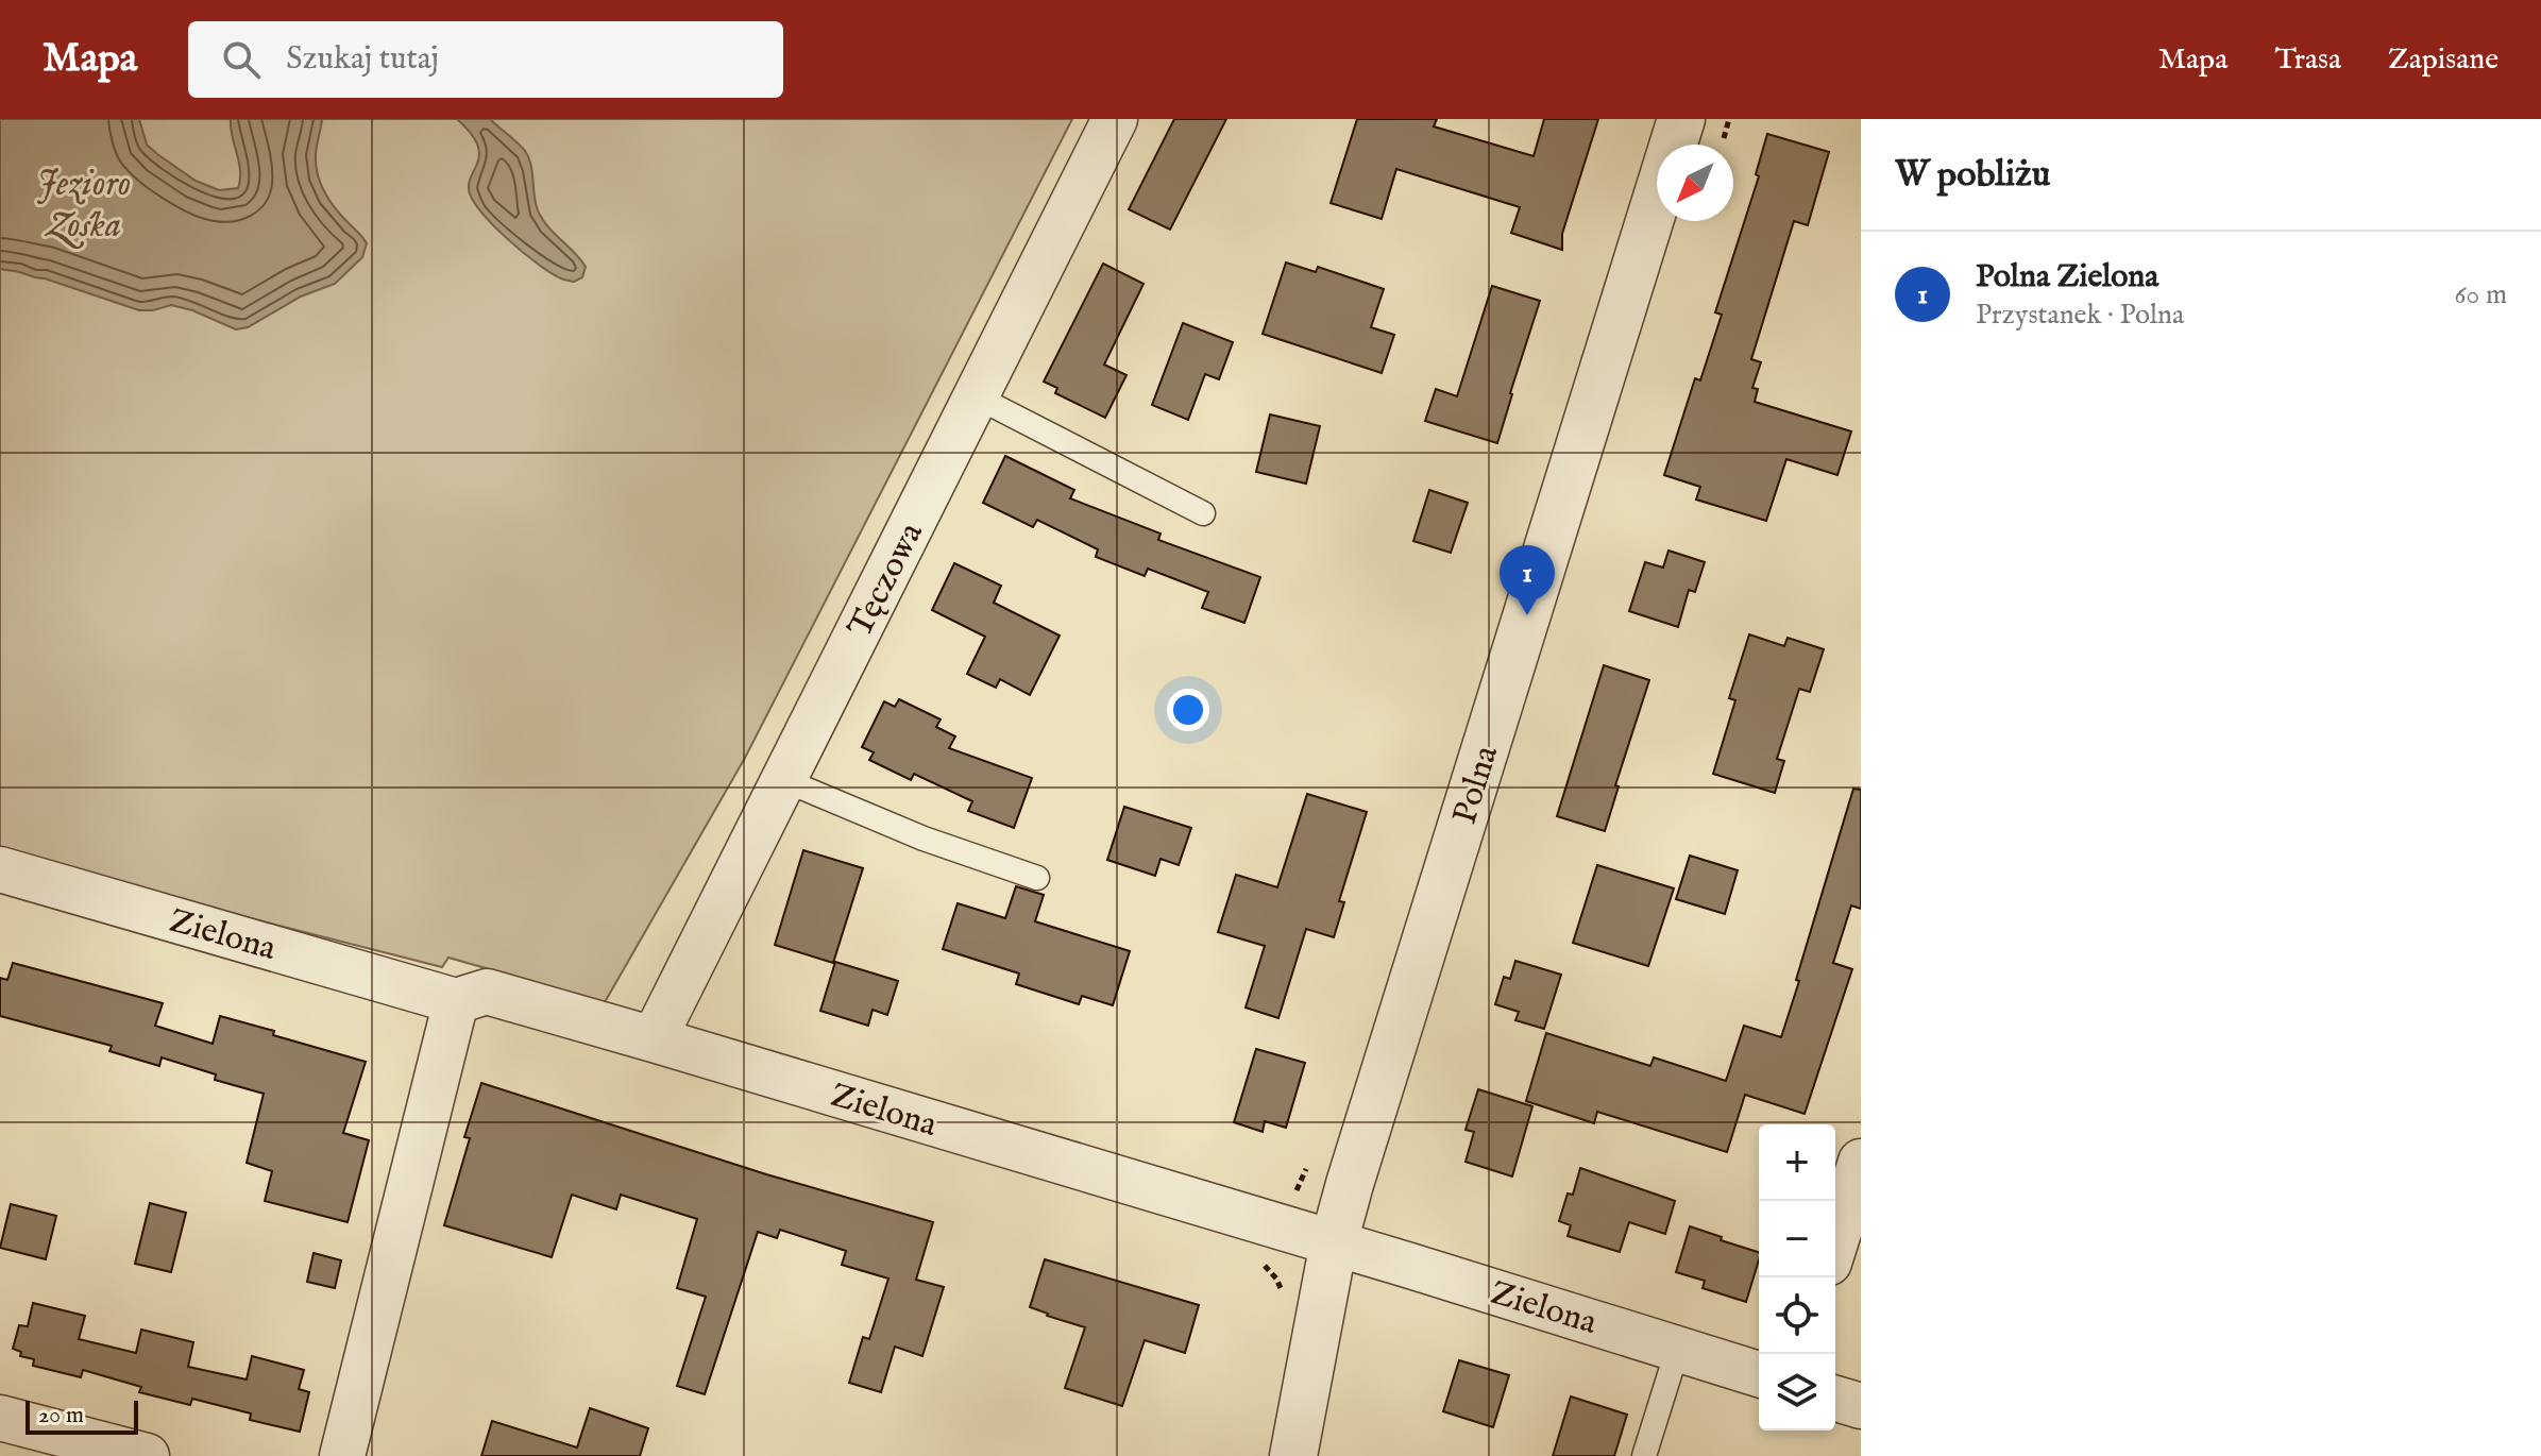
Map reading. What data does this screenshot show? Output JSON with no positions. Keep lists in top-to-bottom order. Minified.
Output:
{"streets":{"street":["Tęczowa","Polna","Zielona"]},"crossings":[["Tęczowa","Zielona"],["Polna","Zielona"]],"water":["Jezioro Zośka"],"scale_bar":"20 m","north":"bottom left","page":{"header":"Mapa","search":"Szukaj tutaj","nav":["Mapa","Trasa","Zapisane"],"heading":"W pobliżu","list":[{"mark":"1","name":"Polna Zielona","note":"Przystanek · Polna","value":"60 m"}],"pins":"1","map_buttons":["+","−"],"scale":"20 m"}}
